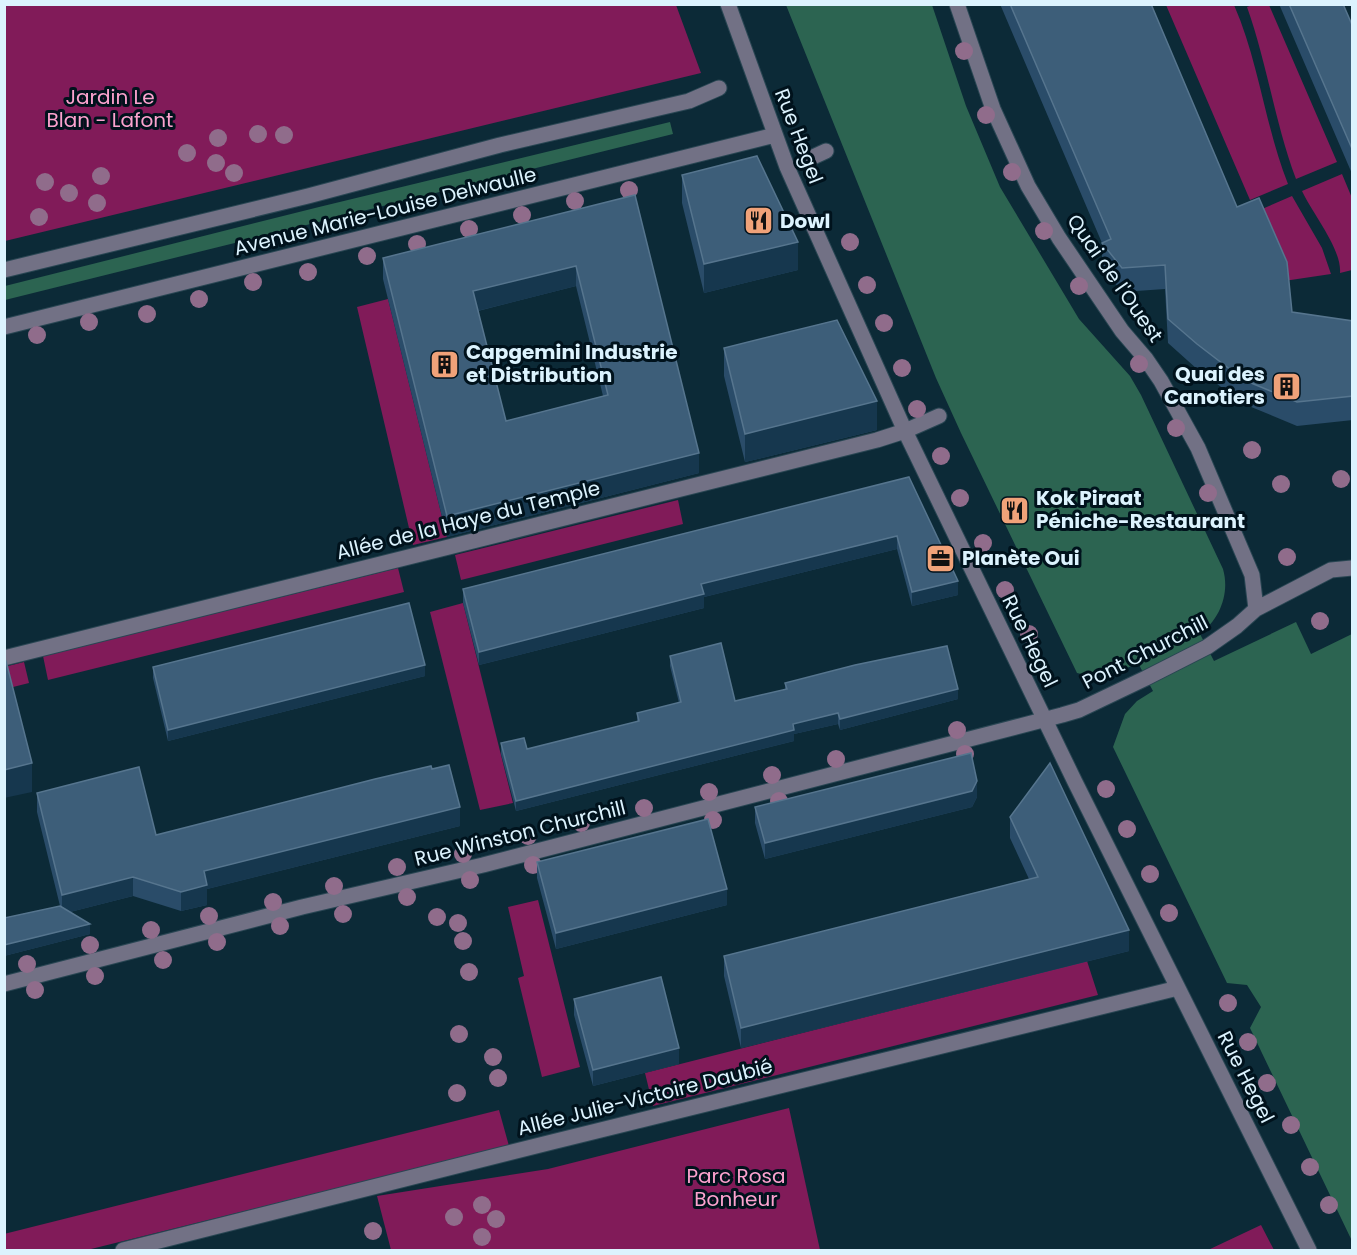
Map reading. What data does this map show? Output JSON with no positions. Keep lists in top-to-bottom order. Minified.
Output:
{"streets":{"street":["Rue Hegel","Avenue Marie-Louise Delwaulle","Quai de l'Ouest","Allée de la Haye du Temple","Pont Churchill","Rue Winston Churchill","Allée Julie-Victoire Daubié"]},"crossings":[["Rue Hegel","Avenue Marie-Louise Delwaulle"],["Rue Hegel","Allée de la Haye du Temple"],["Rue Hegel","Pont Churchill"],["Rue Hegel","Rue Winston Churchill"],["Rue Hegel","Allée Julie-Victoire Daubié"],["Quai de l'Ouest","Pont Churchill"],["Pont Churchill","Rue Winston Churchill"]],"parks":["Jardin Le Blan - Lafont","Parc Rosa Bonheur"],"places":{"restaurant":["Dowl","Kok Piraat Péniche-Restaurant"],"building":["Capgemini Industrie et Distribution","Quai des Canotiers"],"office":["Planète Oui"]}}
